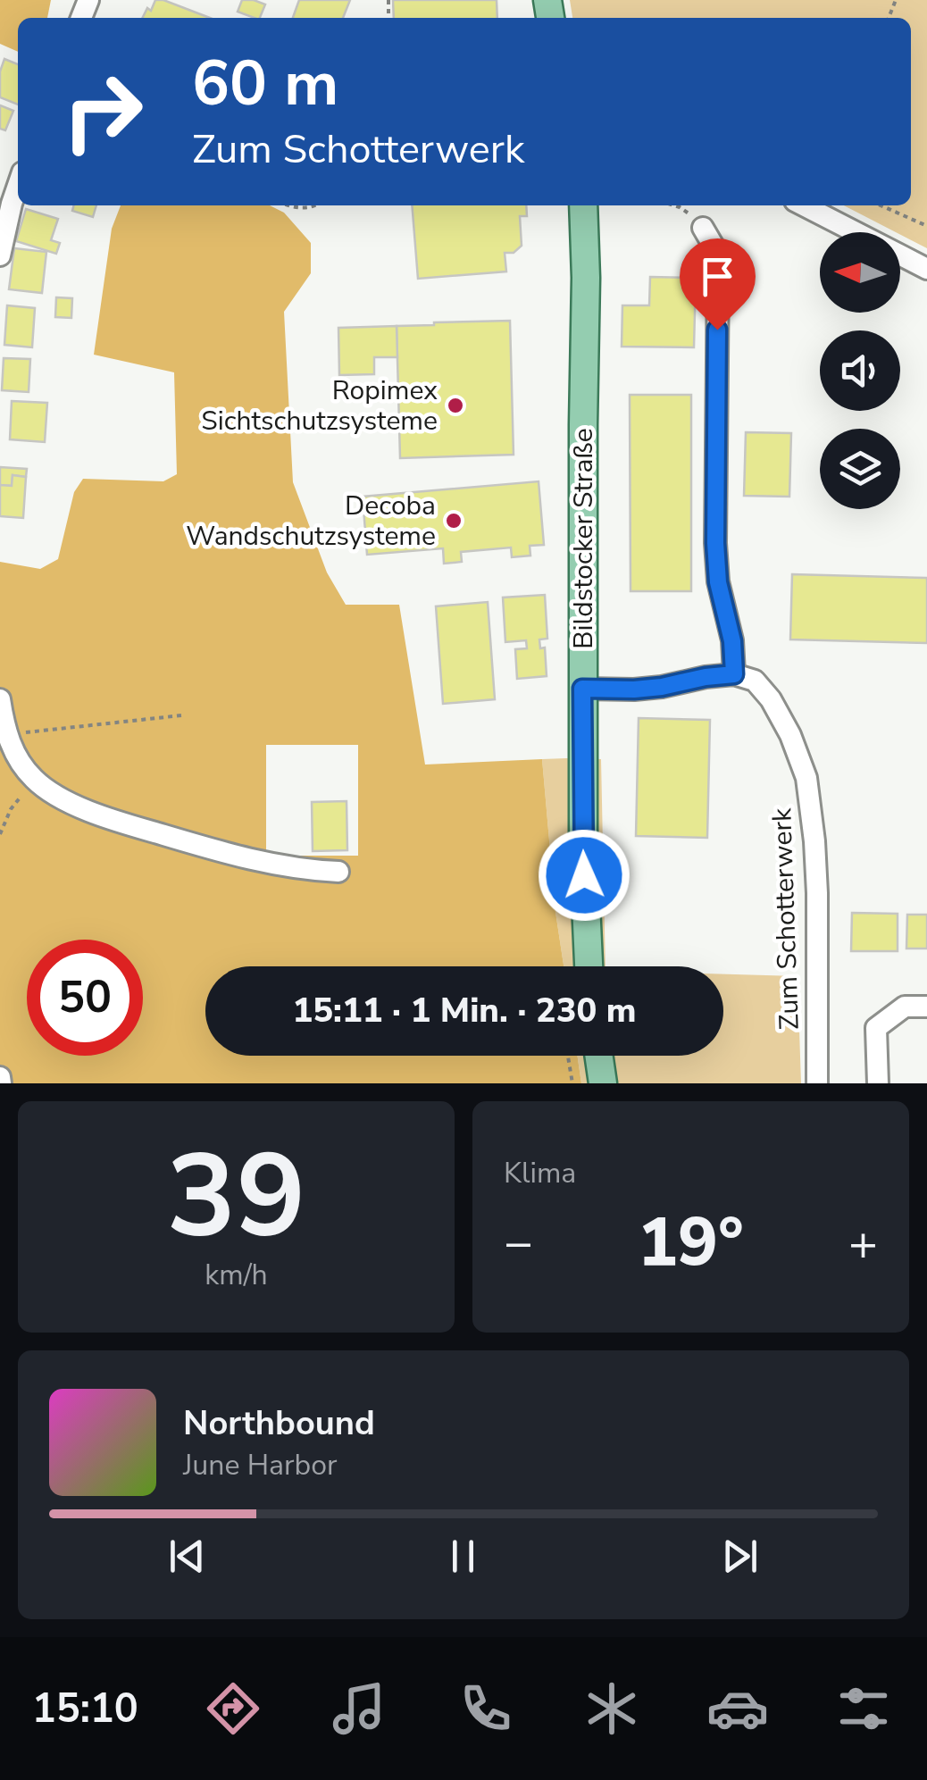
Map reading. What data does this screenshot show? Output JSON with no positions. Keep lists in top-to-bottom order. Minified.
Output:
{"streets":{"main road":["Bildstocker Straße"],"street":["Zum Schotterwerk"]},"places":["Ropimex Sichtschutzsysteme","Decoba Wandschutzsysteme"],"north":"left","page":{"turn":["60 m","Zum Schotterwerk"],"limit":"50","trip":"15:11 · 1 Min. · 230 m","tile":[["39","km/h"],"Klima"],"heat":["−","19°","+"],"song":["Northbound","June Harbor"],"tabs":"15:10"}}
